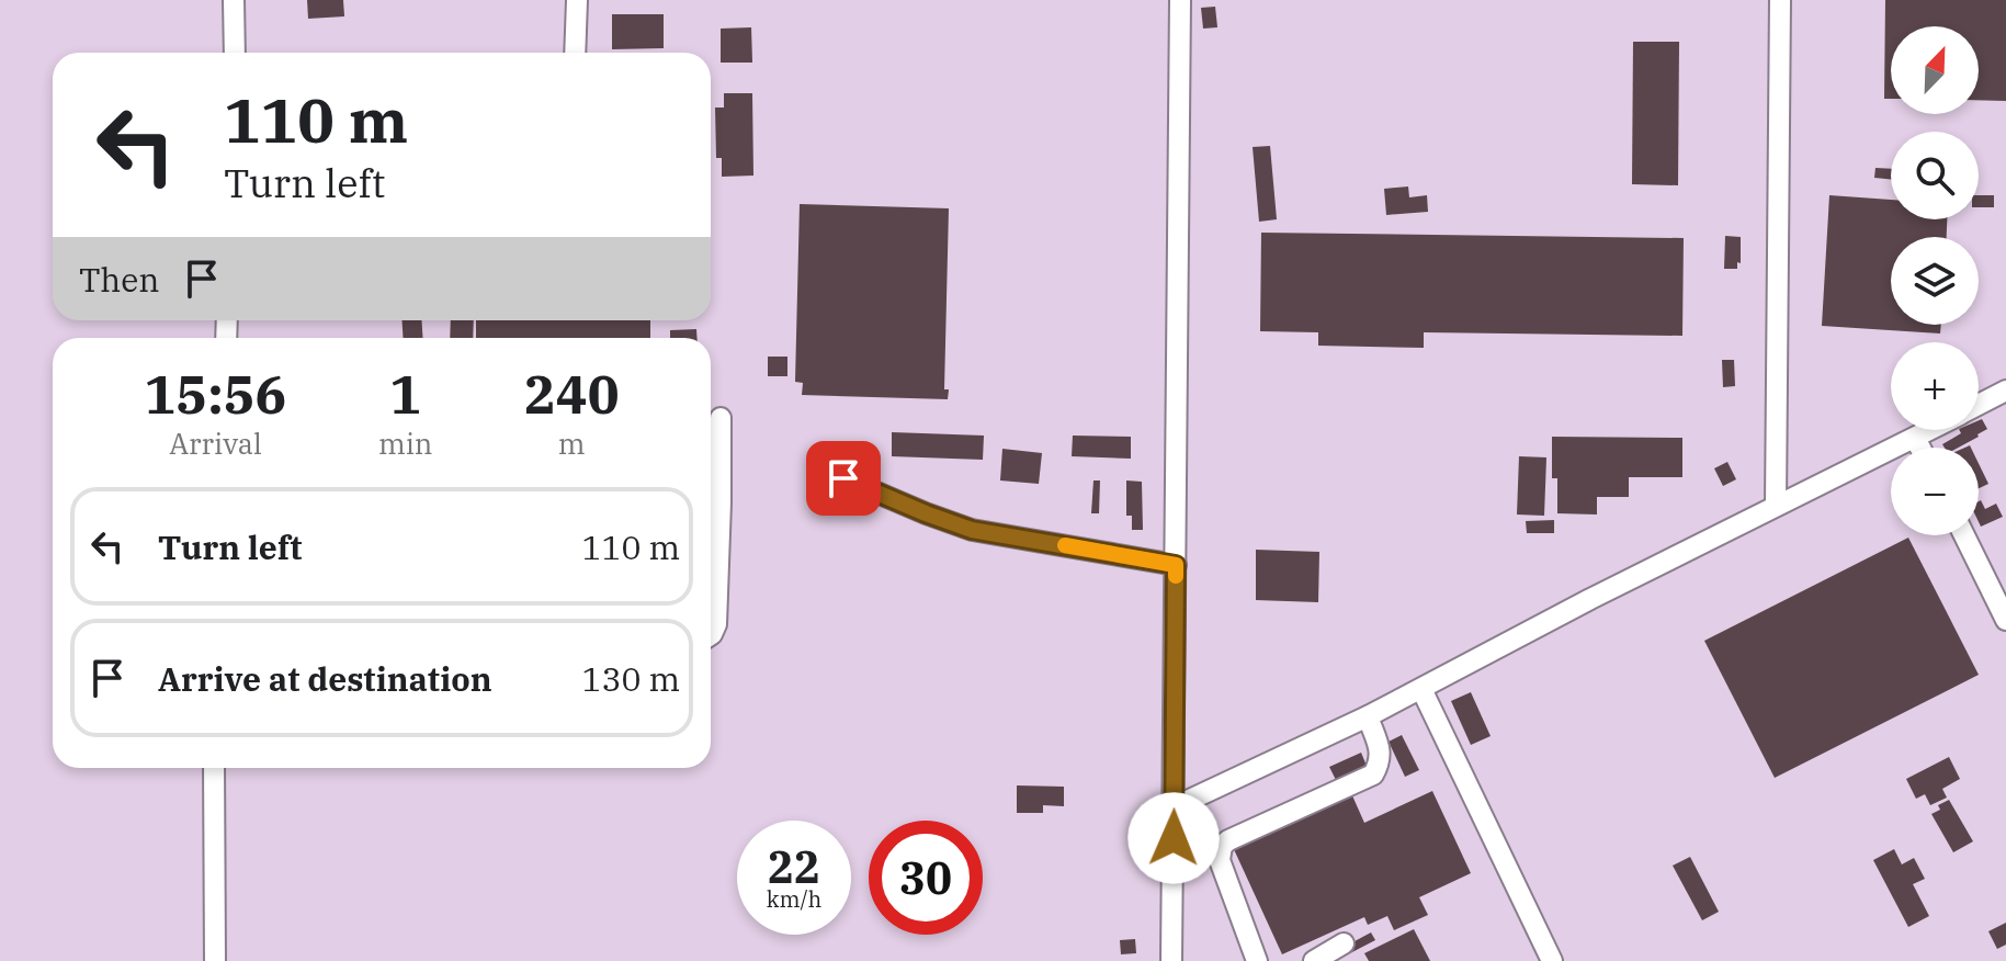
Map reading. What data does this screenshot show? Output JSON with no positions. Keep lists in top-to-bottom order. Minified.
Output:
{"north":"top right","page":{"map_buttons":["+","−"],"turn":["110 m","Turn left"],"then":"Then","eta":["15:56","Arrival","1","min","240","m"],"list":[{"name":"Turn left","value":"110 m"},{"name":"Arrive at destination","value":"130 m"}],"speed":"22 km/h","limit":"30"}}
